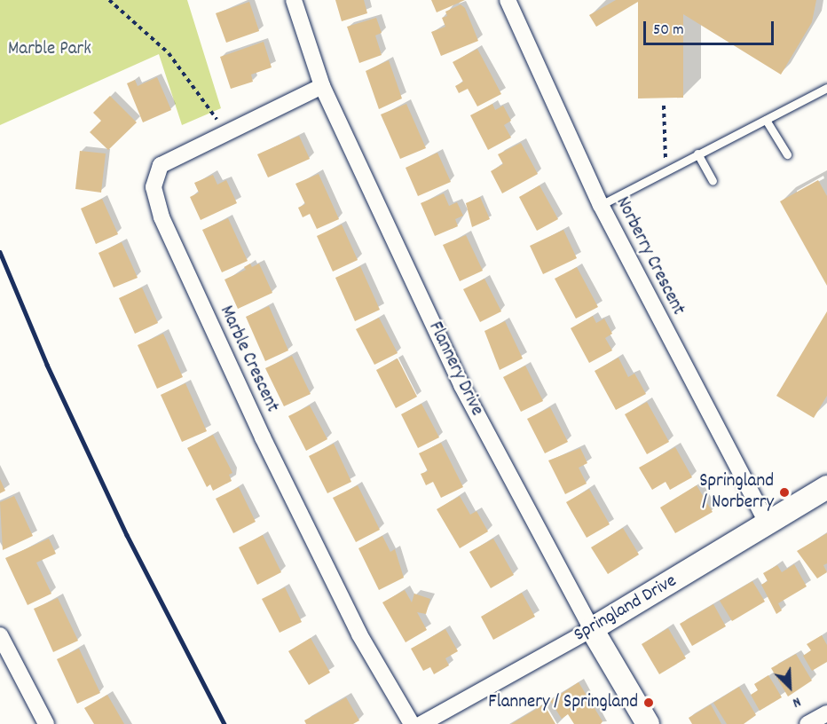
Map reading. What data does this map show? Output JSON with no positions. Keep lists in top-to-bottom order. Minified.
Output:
{"streets":{"street":["Norberry Crescent","Marble Crescent","Flannery Drive","Springland Drive"]},"crossings":[["Norberry Crescent","Springland Drive"],["Marble Crescent","Flannery Drive"],["Flannery Drive","Springland Drive"]],"parks":["Marble Park"],"places":["Springland / Norberry","Flannery / Springland"],"scale_bar":"50 m","north":"bottom right"}
